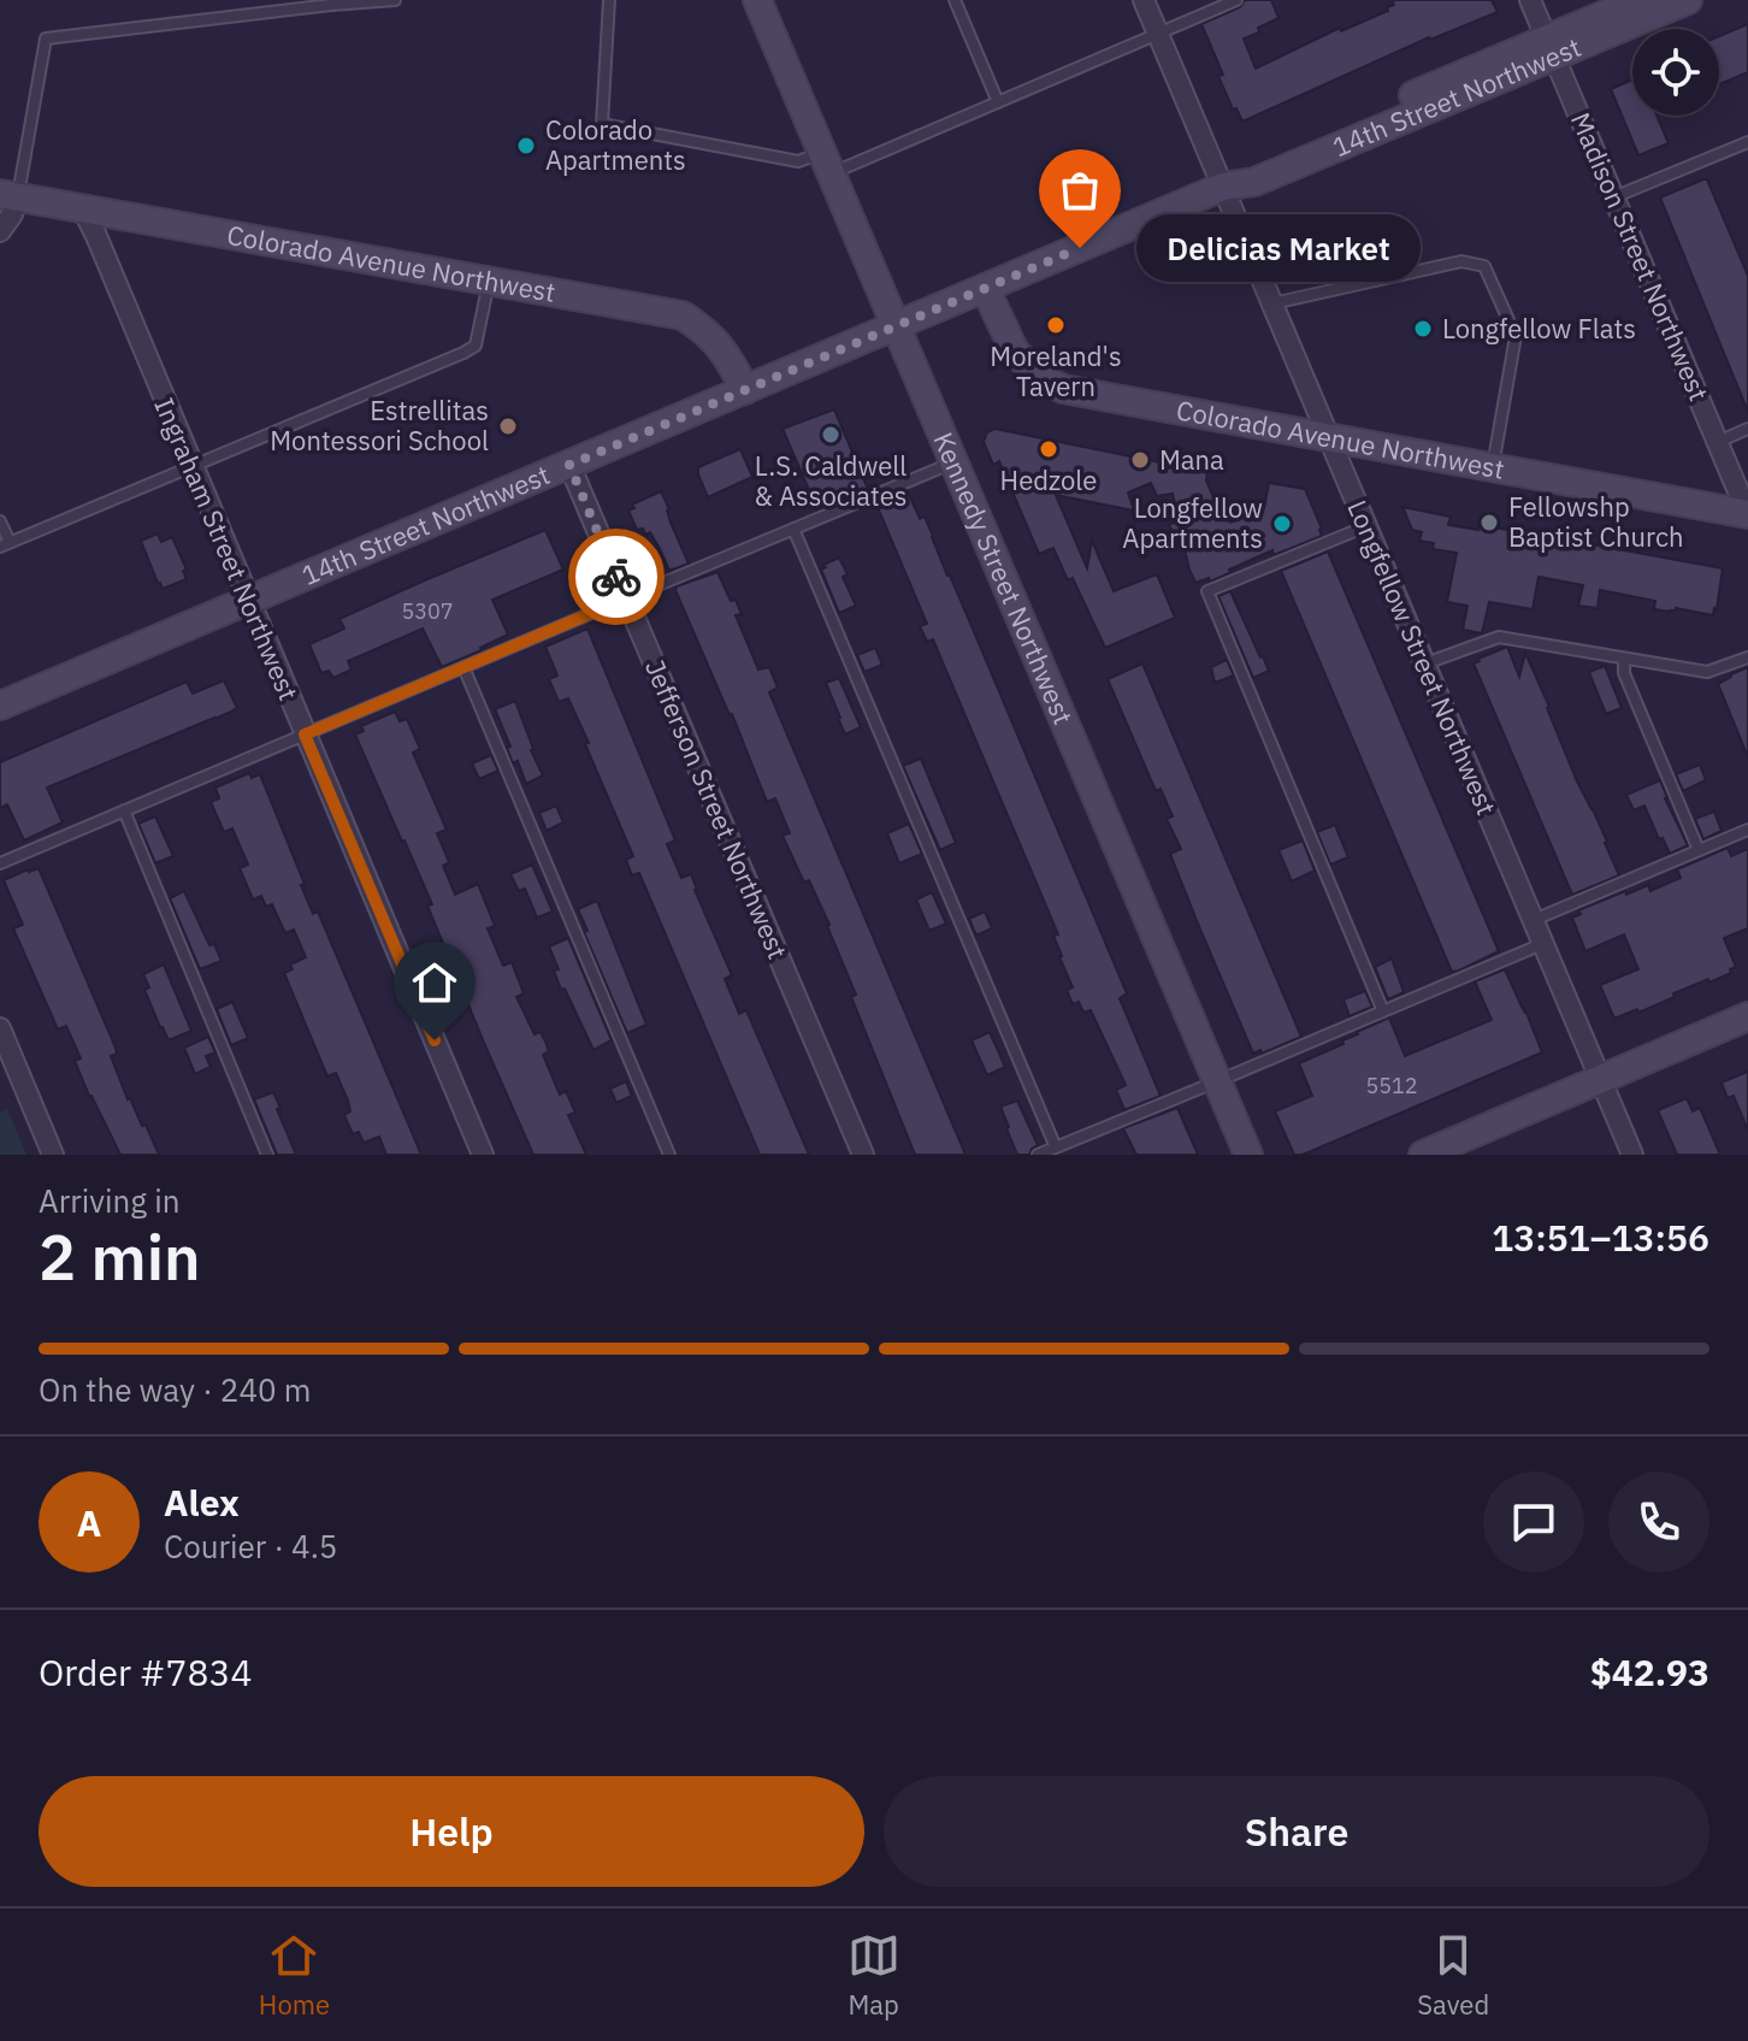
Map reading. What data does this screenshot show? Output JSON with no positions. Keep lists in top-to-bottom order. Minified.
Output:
{"streets":{"street":["14th Street Northwest","Madison Street Northwest","Colorado Avenue Northwest","Ingraham Street Northwest","Kennedy Street Northwest","Longfellow Street Northwest","Jefferson Street Northwest"]},"crossings":[["14th Street Northwest","Madison Street Northwest"],["14th Street Northwest","Colorado Avenue Northwest"],["14th Street Northwest","Ingraham Street Northwest"],["14th Street Northwest","Kennedy Street Northwest"],["14th Street Northwest","Longfellow Street Northwest"],["14th Street Northwest","Jefferson Street Northwest"],["Madison Street Northwest","Colorado Avenue Northwest"],["Colorado Avenue Northwest","Ingraham Street Northwest"],["Colorado Avenue Northwest","Longfellow Street Northwest"]],"places":["Colorado Apartments","Delicias Market","Moreland's Tavern","Longfellow Flats","Estrellitas Montessori School","L.S. Caldwell & Associates","Hedzole","Mana","Fellowshp Baptist Church","Longfellow Apartments"],"house_numbers":["5307","5512"],"page":{"bubble":"Delicias Market","heading":["2 min","Arriving in","13:51–13:56"],"panel":["Alex","Courier · 4.5","Order #7834","$42.93"],"bar":"On the way · 240 m","round":"A","buttons":["Help","Share"],"tabs":["Home","Map","Saved"]}}
